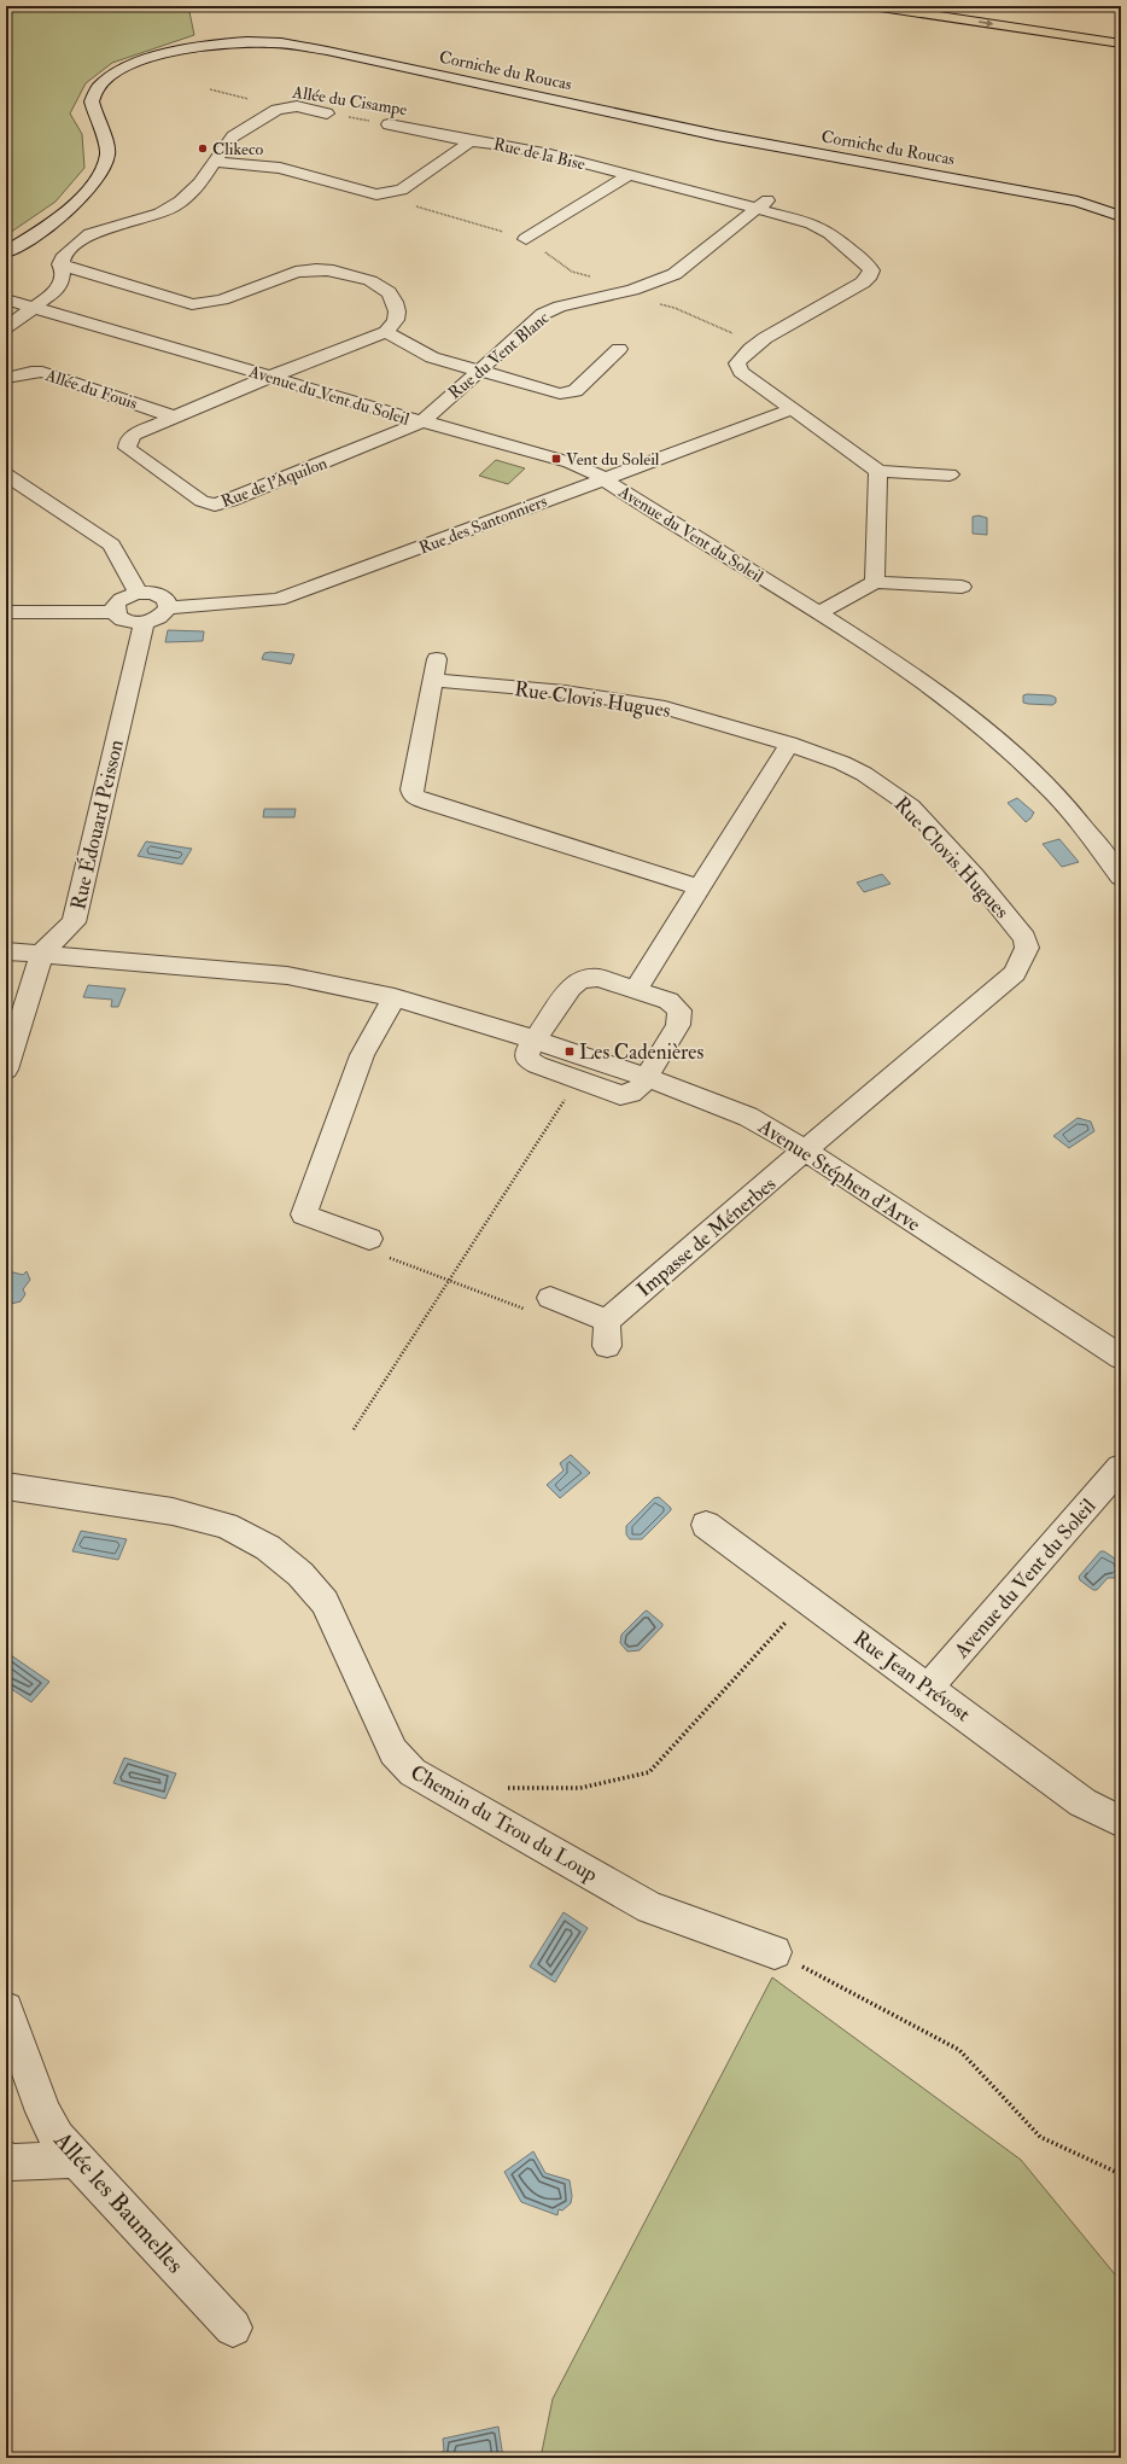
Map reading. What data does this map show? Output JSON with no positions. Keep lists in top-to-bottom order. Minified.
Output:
{"streets":{"street":["Corniche du Roucas","Allée du Cisampe","Rue de la Bise","Rue du Vent Blanc","Allée du Fouis","Avenue du Vent du Soleil","Rue de l'Aquilon","Rue des Santonniers","Rue Clovis Hugues","Rue Édouard Peisson","Avenue Stéphen d'Arve","Impasse de Ménerbes","Rue Jean Prévost","Chemin du Trou du Loup","Allée les Baumelles"]},"crossings":[["Allée du Cisampe","Rue de la Bise"],["Rue de la Bise","Rue du Vent Blanc"],["Rue de la Bise","Rue des Santonniers"],["Rue du Vent Blanc","Avenue du Vent du Soleil"],["Rue du Vent Blanc","Rue de l'Aquilon"],["Allée du Fouis","Rue de l'Aquilon"],["Avenue du Vent du Soleil","Rue de l'Aquilon"],["Avenue du Vent du Soleil","Rue des Santonniers"],["Avenue du Vent du Soleil","Rue Jean Prévost"],["Rue Clovis Hugues","Avenue Stéphen d'Arve"],["Rue Clovis Hugues","Impasse de Ménerbes"],["Rue Édouard Peisson","Avenue Stéphen d'Arve"],["Avenue Stéphen d'Arve","Impasse de Ménerbes"]],"places":{"other":["Clikeco"],"transit":["Vent du Soleil","Les Cadenières"]}}
